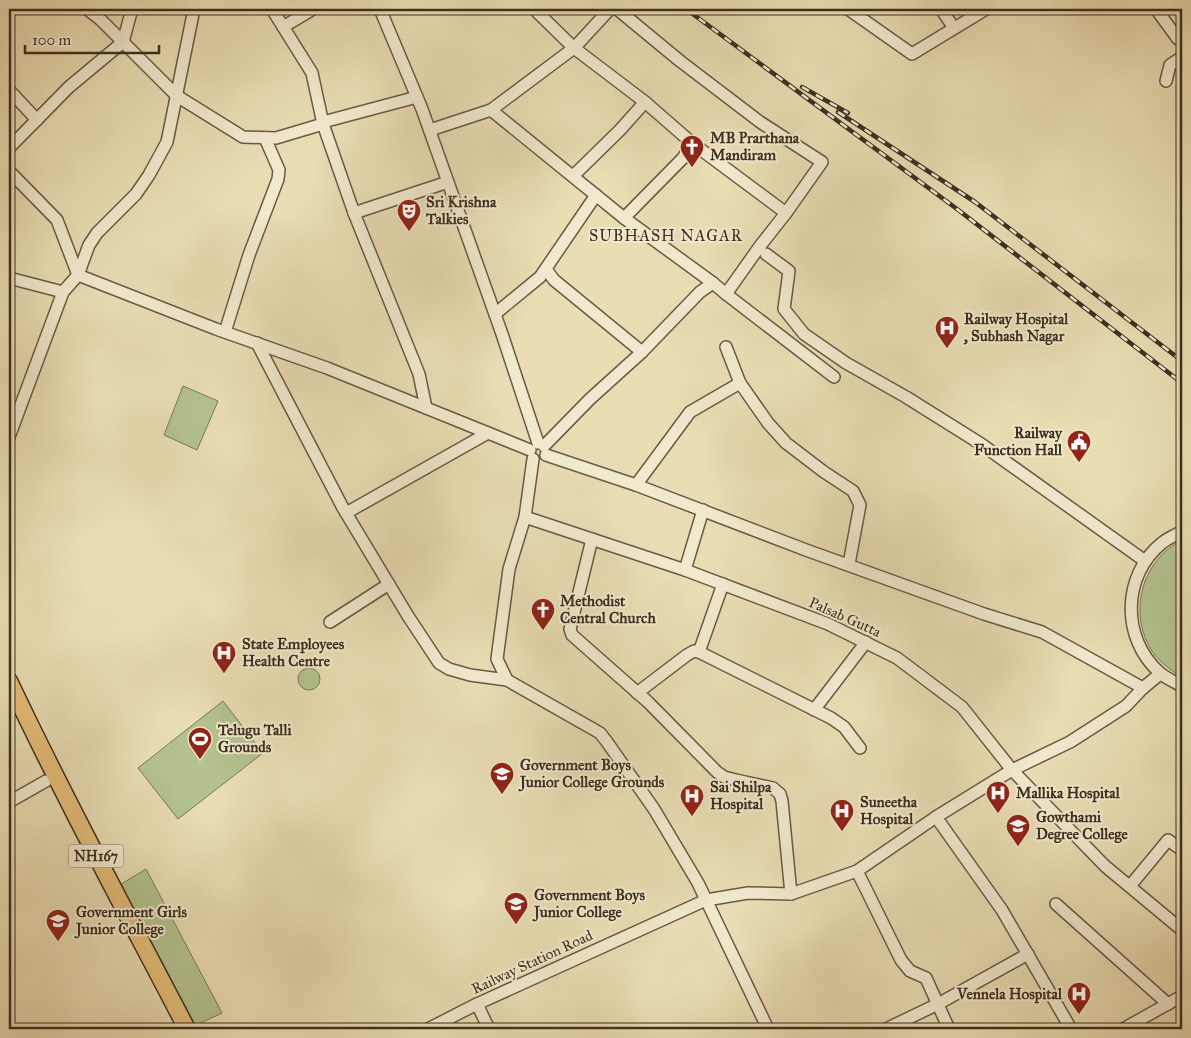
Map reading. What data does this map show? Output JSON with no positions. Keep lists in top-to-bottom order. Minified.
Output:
{"streets":{"highway":["NH167"],"street":["Palsab Gutta","Railway Station Road"]},"districts":["SUBHASH NAGAR"],"places":{"church":["MB Prarthana Mandiram","Methodist Central Church"],"theatre":["Sri Krishna Talkies"],"hospital":["Railway Hospital , Subhash Nagar","State Employees Health Centre","Mallika Hospital","Sai Shilpa Hospital","Suneetha Hospital","Vennela Hospital"],"public building":["Railway Function Hall"],"sports":["Telugu Talli Grounds"],"school or university":["Government Boys Junior College Grounds","Gowthami Degree College","Government Boys Junior College","Government Girls Junior College"]},"scale_bar":"100 m"}
